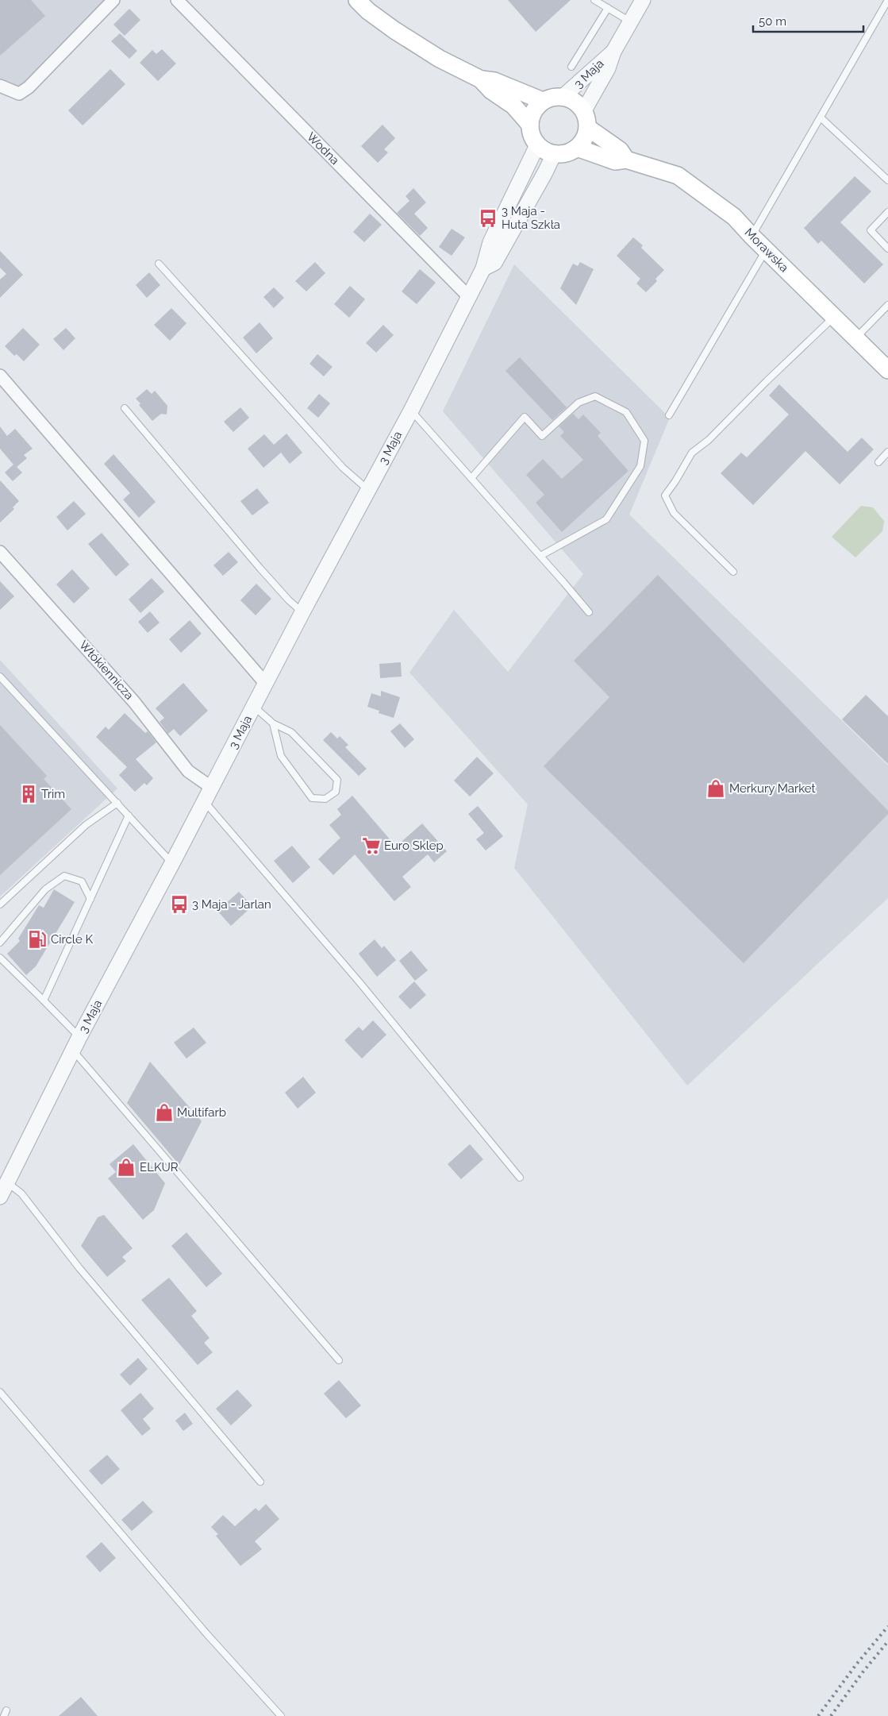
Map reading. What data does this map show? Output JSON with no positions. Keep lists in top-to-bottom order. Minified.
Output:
{"streets":{"main road":["Morawska"],"street":["3 Maja","Wodna","Włókiennicza"]},"crossings":[["3 Maja","Wodna"],["3 Maja","Morawska"],["3 Maja","Włókiennicza"]],"places":{"bus stop":["3 Maja - Huta Szkła","3 Maja - Jarlan"],"shop":["Merkury Market","Multifarb","ELKUR"],"building":["Trim"],"supermarket":["Euro Sklep"],"fuel station":["Circle K"]},"scale_bar":"50 m"}
